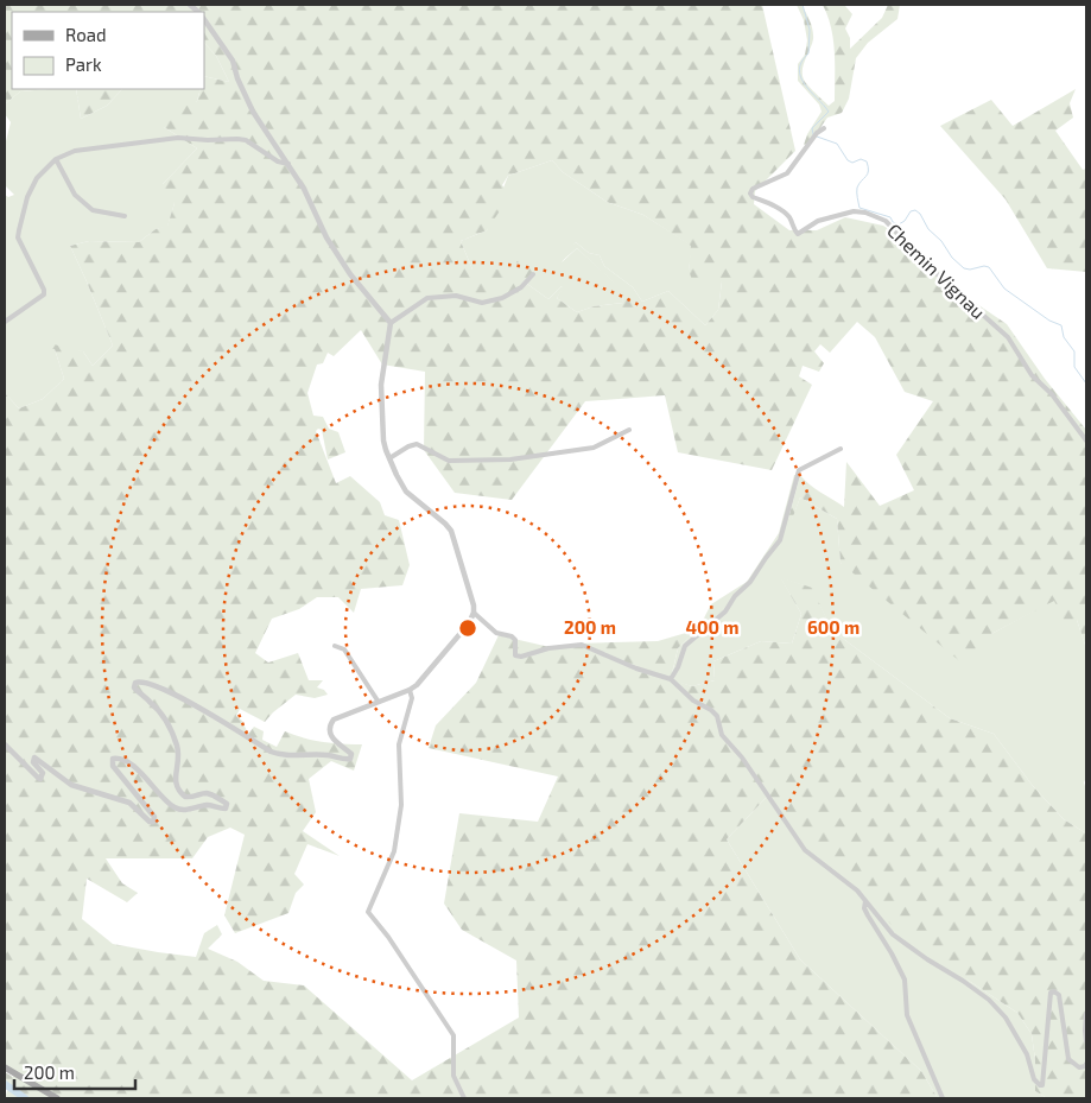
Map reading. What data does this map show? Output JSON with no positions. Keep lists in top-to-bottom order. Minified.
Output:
{"streets":{"street":["Chemin Vignau"]},"legend":["Road","Park"],"scale_bar":"200 m","rings":["200 m","400 m","600 m"]}
